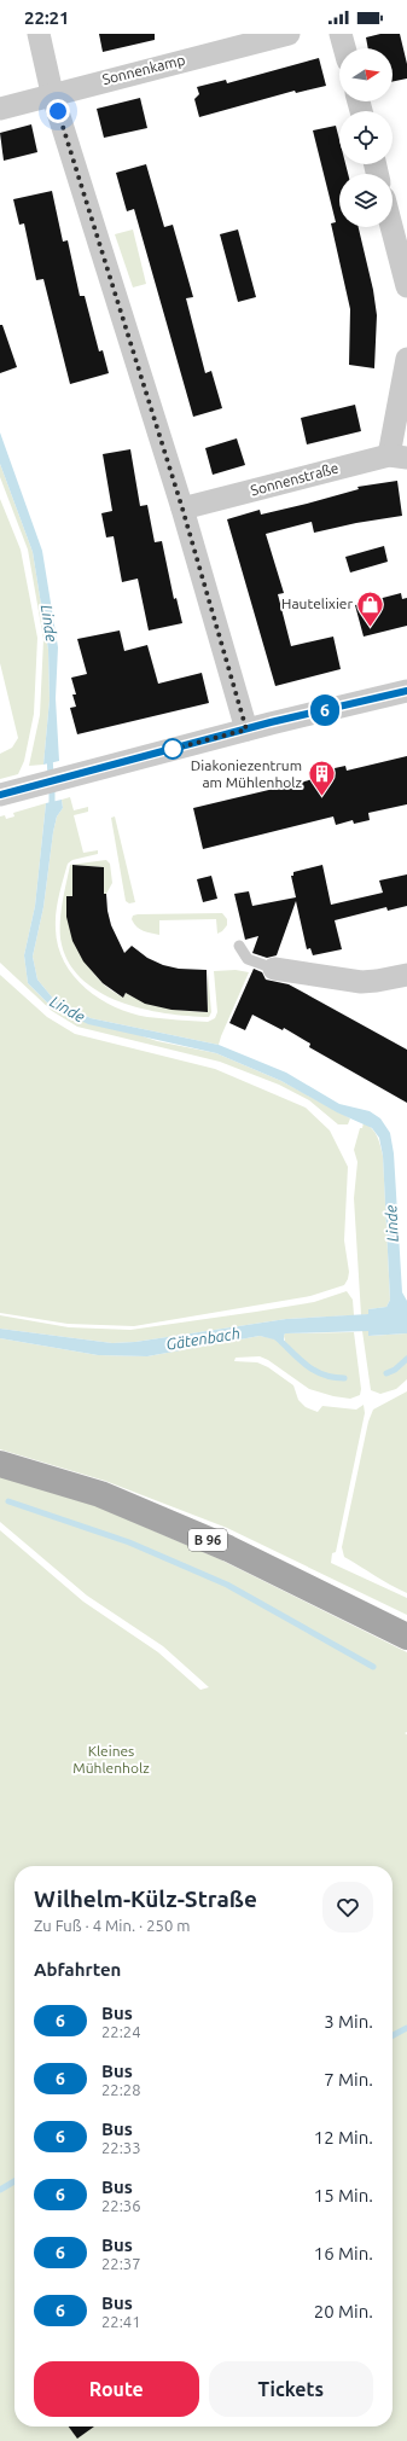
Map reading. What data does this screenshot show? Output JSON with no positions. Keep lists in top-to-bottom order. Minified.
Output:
{"streets":{"main road":["B 96"],"street":["Sonnenkamp","Sonnenstraße"]},"water":["Linde","Gätenbach"],"parks":["Kleines Mühlenholz"],"places":{"shop":["Hautelixier"],"building":["Diakoniezentrum am Mühlenholz"]},"lines":["bus line 6"],"north":"right","page":{"status":"22:21","on_map":"6","heading":[["Wilhelm-Külz-Straße","Zu Fuß · 4 Min. · 250 m"],"Abfahrten"],"list":[{"mark":"6","name":"Bus","note":"22:24","value":"3 Min."},{"mark":"6","name":"Bus","note":"22:28","value":"7 Min."},{"mark":"6","name":"Bus","note":"22:33","value":"12 Min."},{"mark":"6","name":"Bus","note":"22:36","value":"15 Min."},{"mark":"6","name":"Bus","note":"22:37","value":"16 Min."},{"mark":"6","name":"Bus","note":"22:41","value":"20 Min."}],"buttons":["Route","Tickets"]}}
